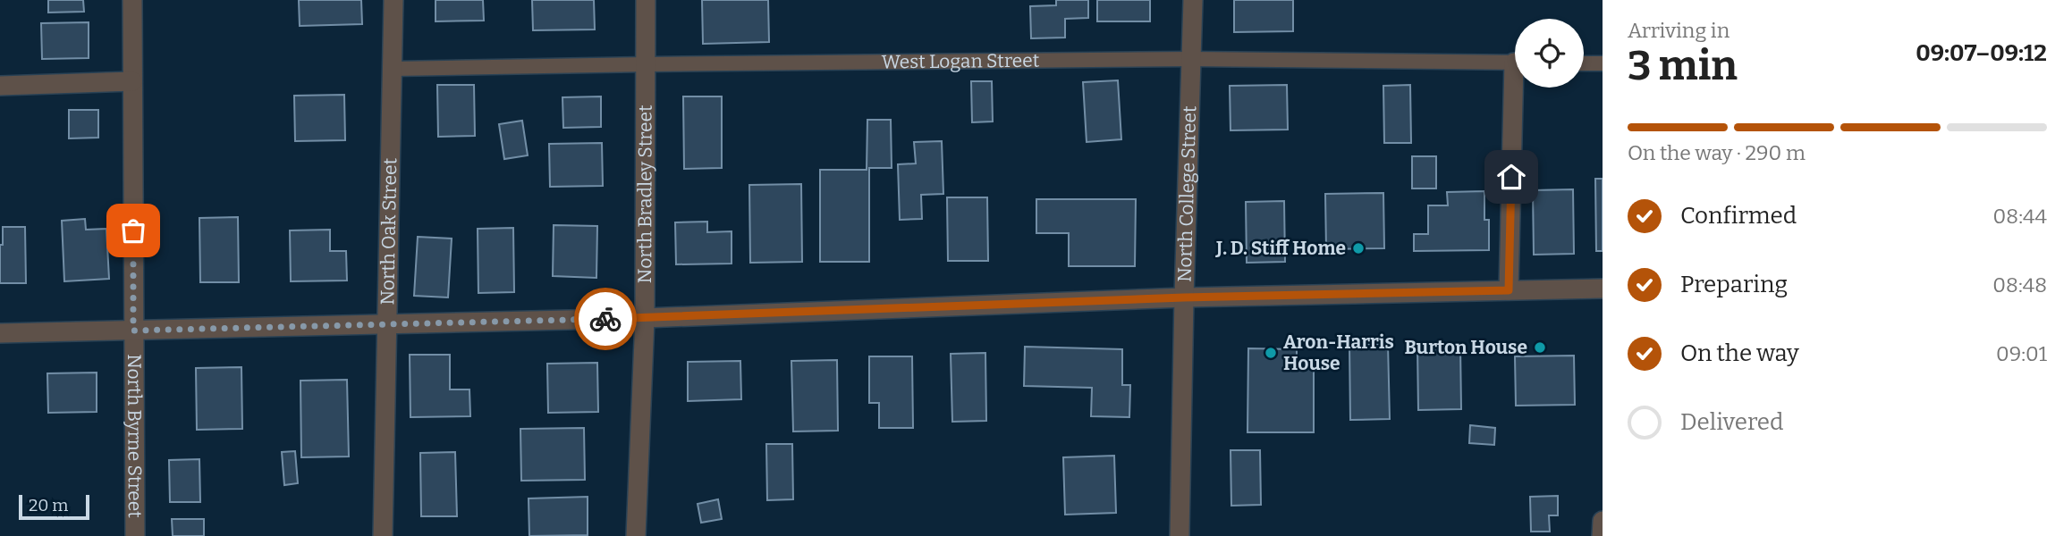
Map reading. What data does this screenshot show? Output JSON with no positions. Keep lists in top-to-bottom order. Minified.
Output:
{"streets":{"street":["North Bradley Street","North College Street","North Oak Street","North Byrne Street"],"lane":["West Logan Street"]},"crossings":[["West Logan Street","North Bradley Street"],["West Logan Street","North College Street"],["West Logan Street","North Oak Street"]],"places":["J. D. Stiff Home","Burton House","Aron-Harris House"],"scale_bar":"20 m","page":{"heading":["3 min","Arriving in","09:07–09:12"],"bar":"On the way · 290 m","list":[["Confirmed","08:44"],["Preparing","08:48"],["On the way","09:01"],"Delivered"],"scale":"20 m"}}
